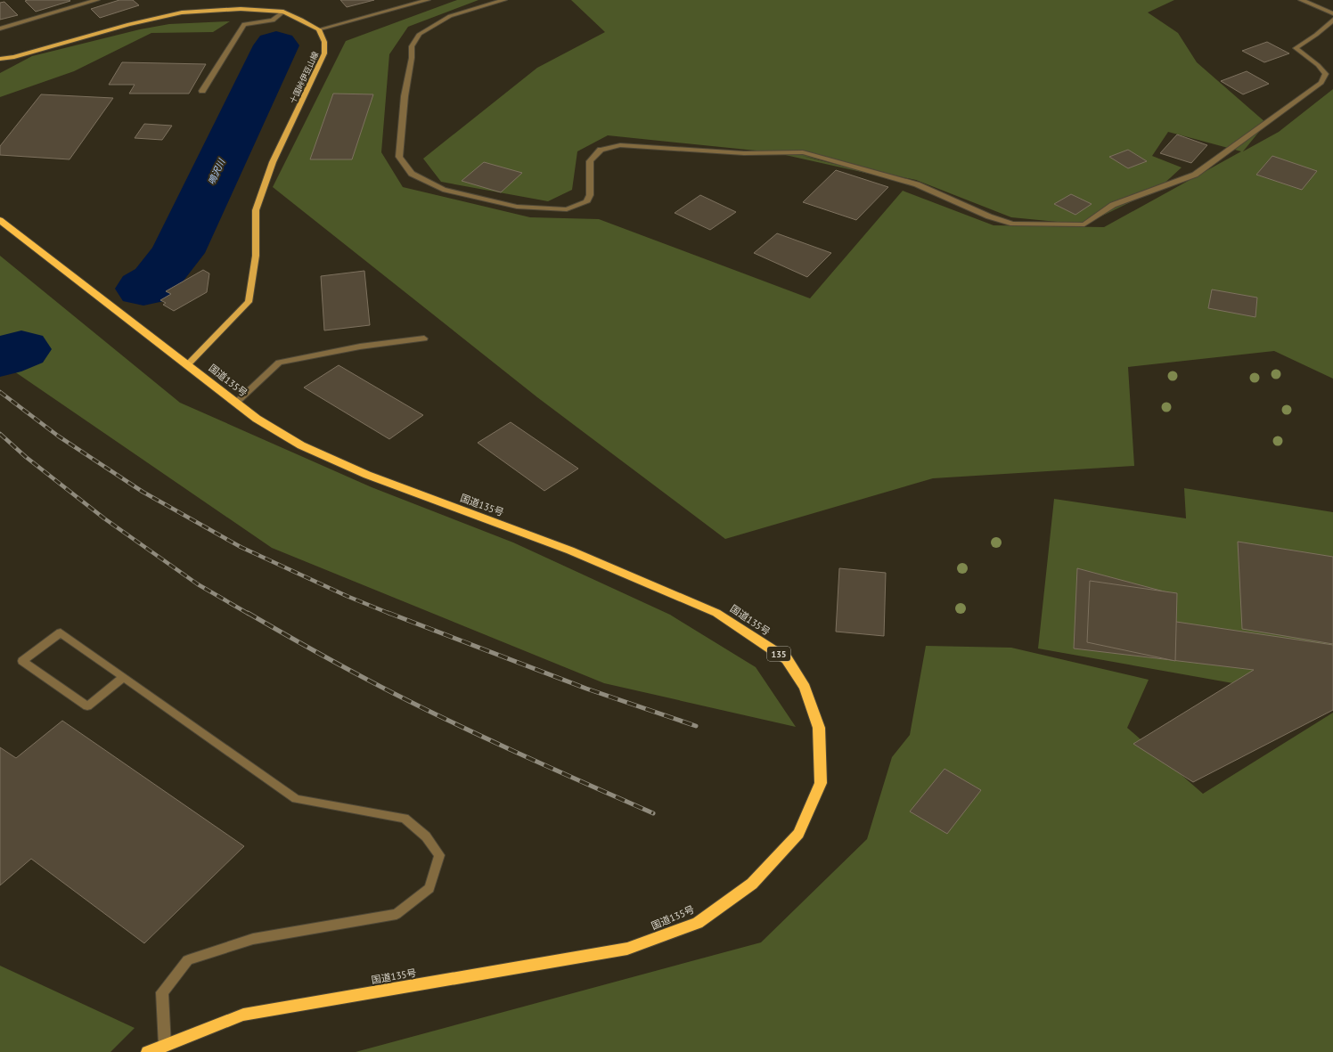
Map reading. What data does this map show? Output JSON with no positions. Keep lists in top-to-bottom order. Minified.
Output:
{"streets":{"highway":["国道135号","135"],"main road":["十国峠伊豆山線"]},"crossings":[["十国峠伊豆山線","国道135号"]],"water":["鳴沢川"]}
